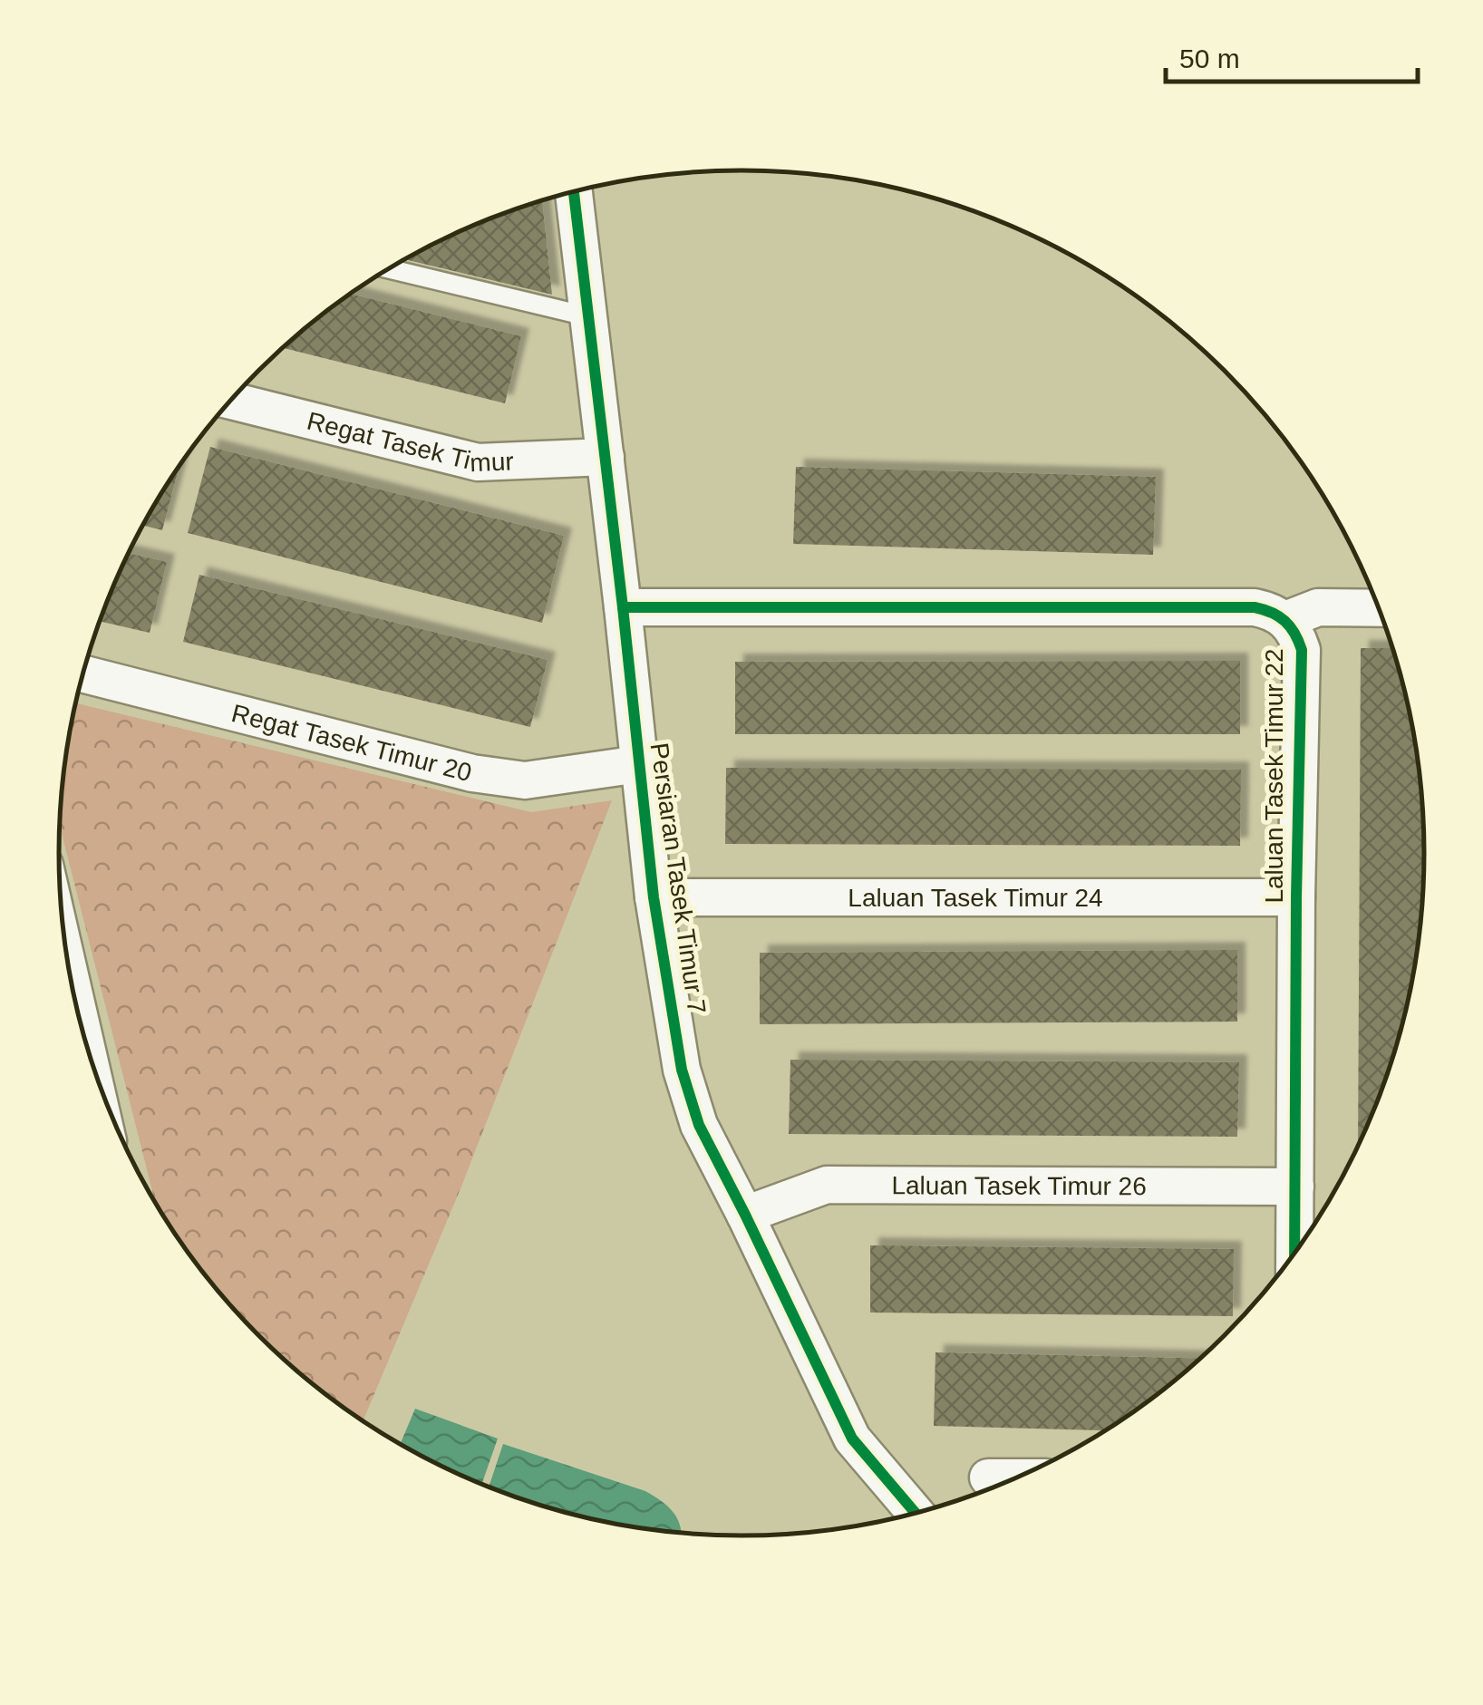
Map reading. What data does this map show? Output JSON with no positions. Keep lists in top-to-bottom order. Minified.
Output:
{"streets":{"street":["Regat Tasek Timur","Regat Tasek Timur 20","Laluan Tasek Timur 22","Persiaran Tasek Timur 7","Laluan Tasek Timur 24","Laluan Tasek Timur 26"]},"crossings":[["Regat Tasek Timur","Persiaran Tasek Timur 7"],["Regat Tasek Timur 20","Persiaran Tasek Timur 7"],["Laluan Tasek Timur 22","Persiaran Tasek Timur 7"],["Laluan Tasek Timur 22","Laluan Tasek Timur 24"],["Laluan Tasek Timur 22","Laluan Tasek Timur 26"],["Persiaran Tasek Timur 7","Laluan Tasek Timur 24"],["Persiaran Tasek Timur 7","Laluan Tasek Timur 26"]],"scale_bar":"50 m"}
